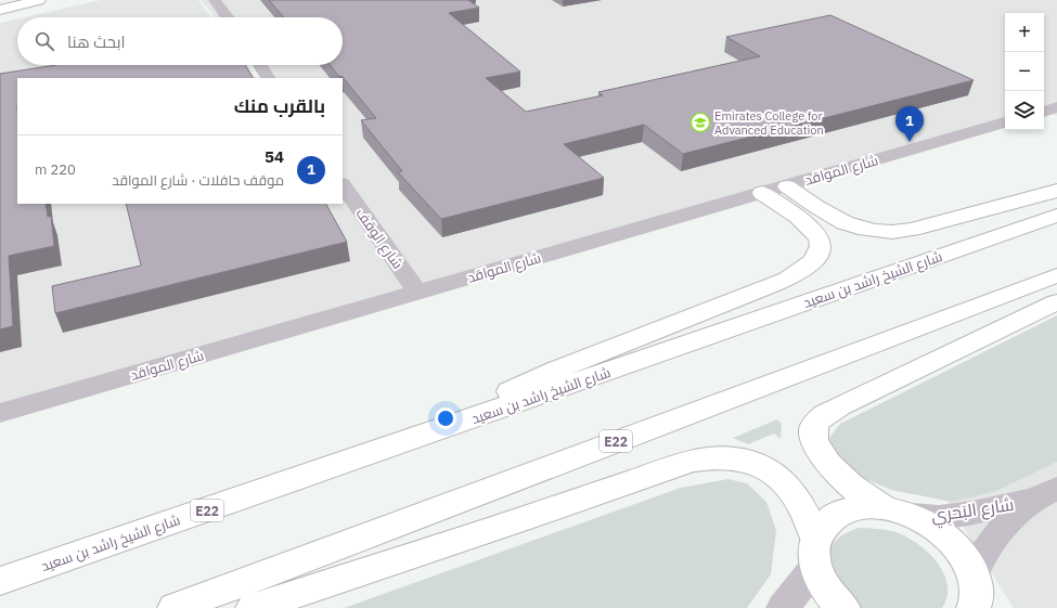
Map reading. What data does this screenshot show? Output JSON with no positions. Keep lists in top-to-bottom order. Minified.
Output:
{"streets":{"main road":["شارع الشيخ راشد بن سعيد","E22"],"street":["شارع المواقد","شارع الوقف","شارع البَحرِي"]},"crossings":[["شارع المواقد","شارع الوقف"]],"places":{"school or university":["Emirates College for Advanced Education"]},"page":{"map_buttons":["+","−"],"search":"ابحث هنا","heading":"بالقرب منك","pins":"1","list":[{"mark":"1","name":"54","note":"موقف حافلات · شارع المواقد","value":"220 m"}]}}
